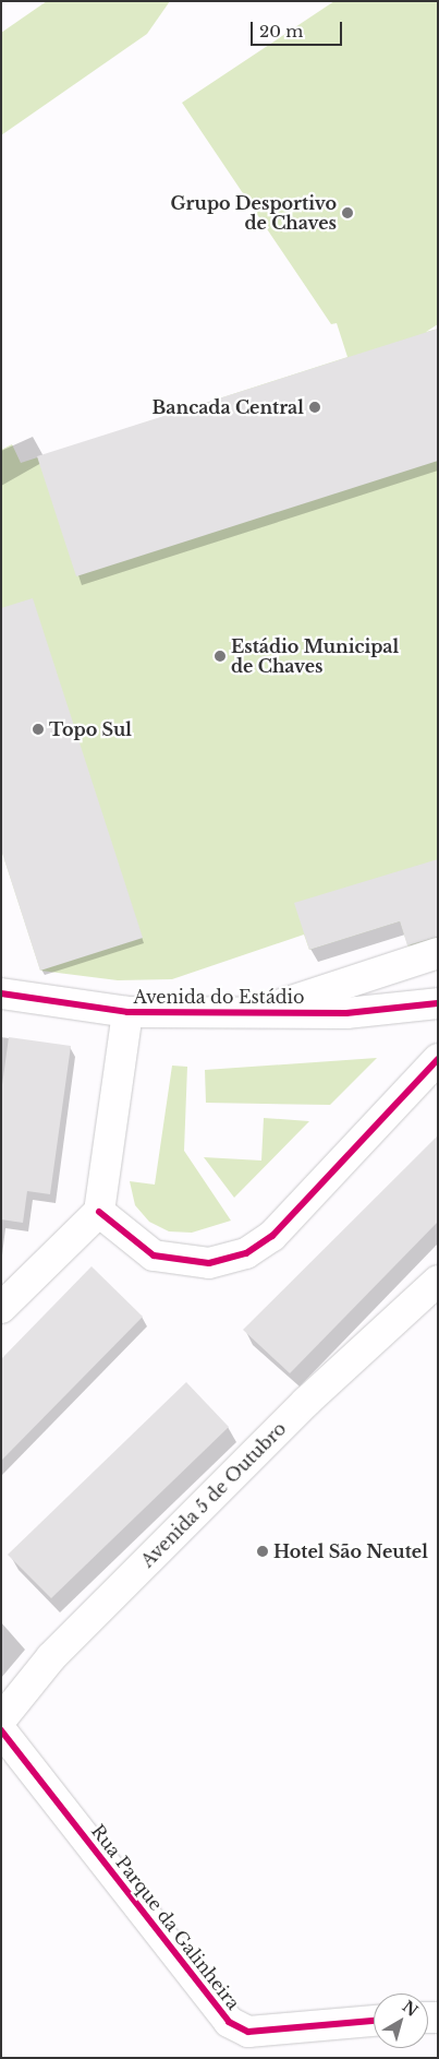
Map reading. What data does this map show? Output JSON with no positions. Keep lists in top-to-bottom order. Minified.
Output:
{"streets":{"street":["Avenida do Estádio","Avenida 5 de Outubro","Rua Parque da Galinheira"]},"places":["Grupo Desportivo de Chaves","Bancada Central","Estádio Municipal de Chaves","Topo Sul","Hotel São Neutel"],"scale_bar":"20 m","north":"top right"}
